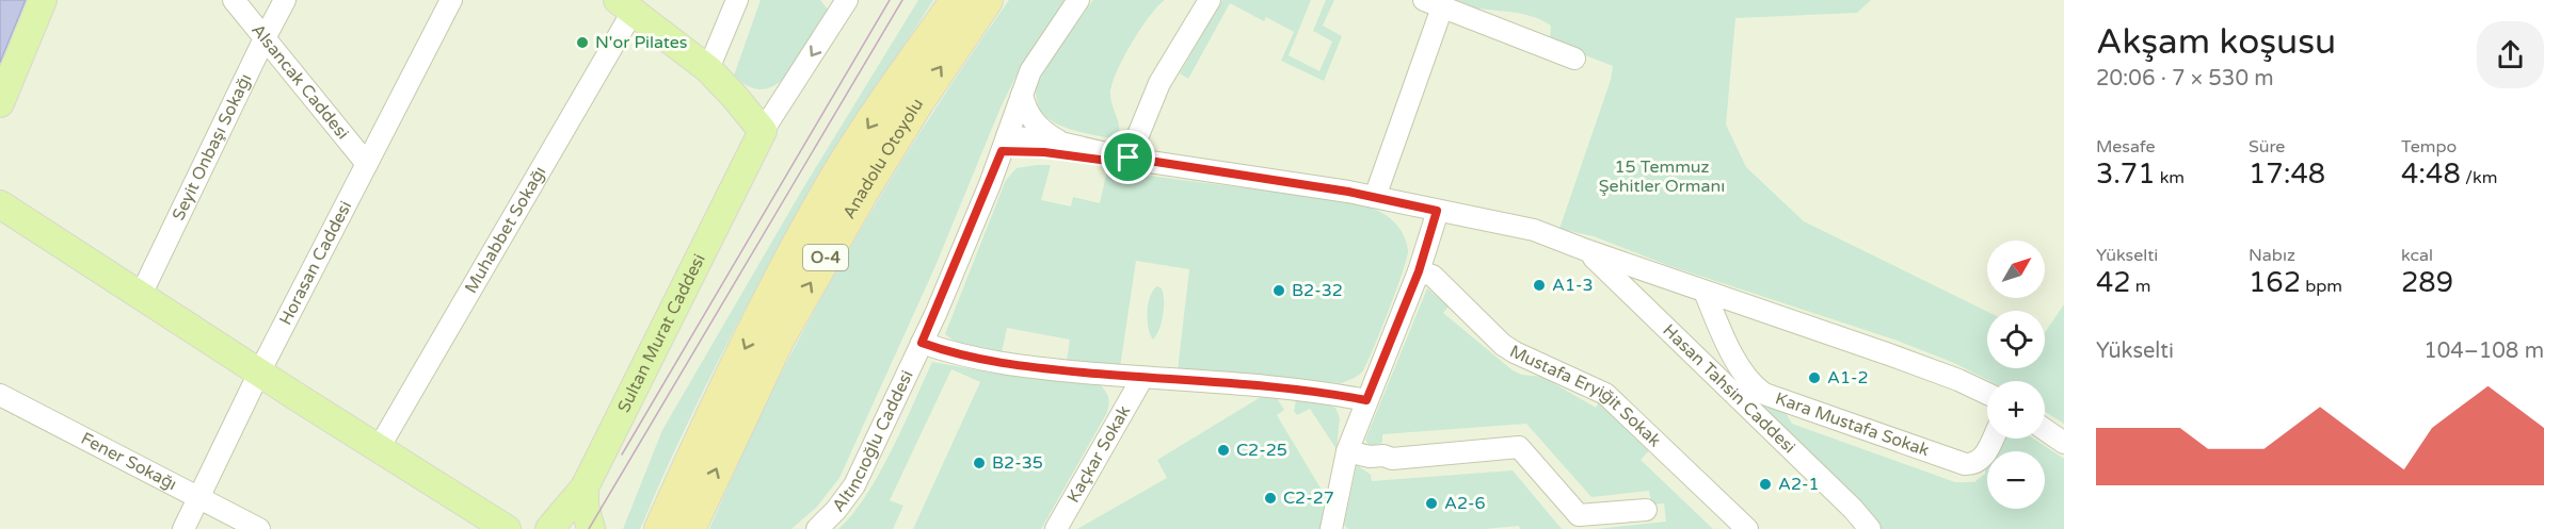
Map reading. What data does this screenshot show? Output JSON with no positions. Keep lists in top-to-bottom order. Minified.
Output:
{"streets":{"highway":["Anadolu Otoyolu","O-4"],"main road":["Sultan Murat Caddesi"],"street":["Alsancak Caddesi","Seyit Onbaşı Sokağı","Muhabbet Sokağı","Horasan Caddesi","Hasan Tahsin Caddesi","Mustafa Eryiğit Sokak","Kara Mustafa Sokak","Altıncıoğlu Caddesi","Kaçkar Sokak","Fener Sokağı"]},"crossings":[["Alsancak Caddesi","Seyit Onbaşı Sokağı"],["Alsancak Caddesi","Horasan Caddesi"],["Horasan Caddesi","Fener Sokağı"]],"parks":["15 Temmuz Şehitler Ormanı"],"places":["N'or Pilates","A1-3","B2-32","A1-2","C2-25","B2-35","A2-1","C2-27","A2-6"],"north":"top right","page":{"heading":["Akşam koşusu","20:06 · 7 × 530 m"],"stats":[["Mesafe","3.71 km"],["Süre","17:48"],["Tempo","4:48 /km"],["Yükselti","42 m"],["Nabız","162 bpm"],["kcal","289"]],"map_buttons":["+","−"],"chart":["Yükselti","104–108 m"]}}
